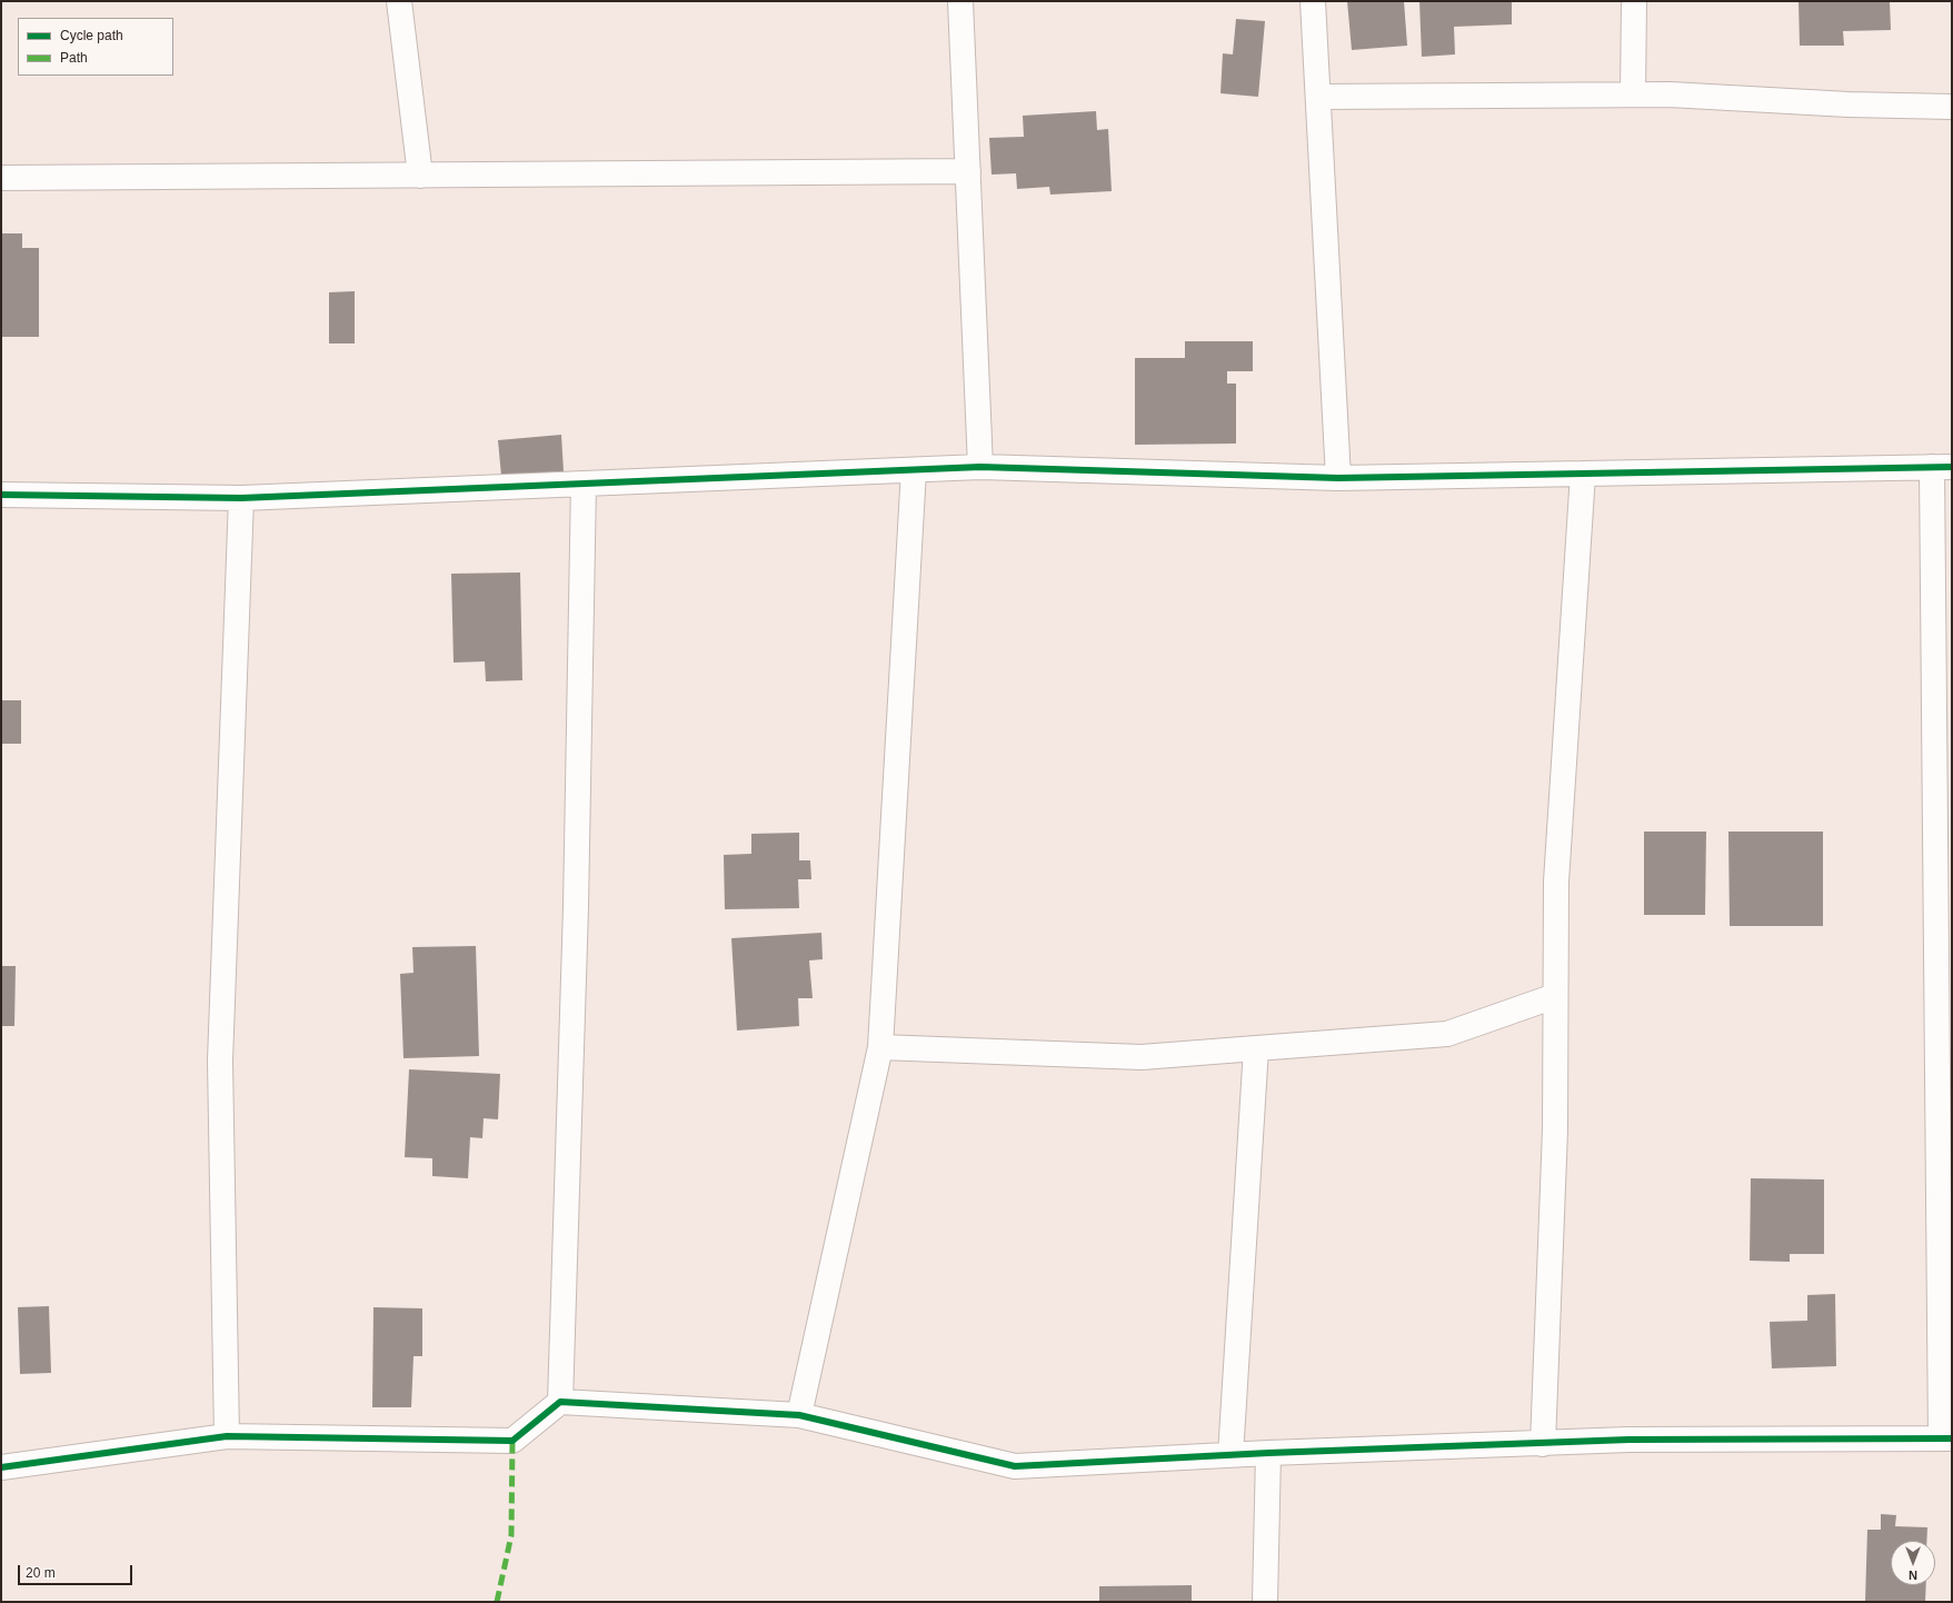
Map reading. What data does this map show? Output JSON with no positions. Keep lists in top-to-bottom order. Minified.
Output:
{"legend":["Cycle path","Path"],"scale_bar":"20 m","north":"bottom"}
